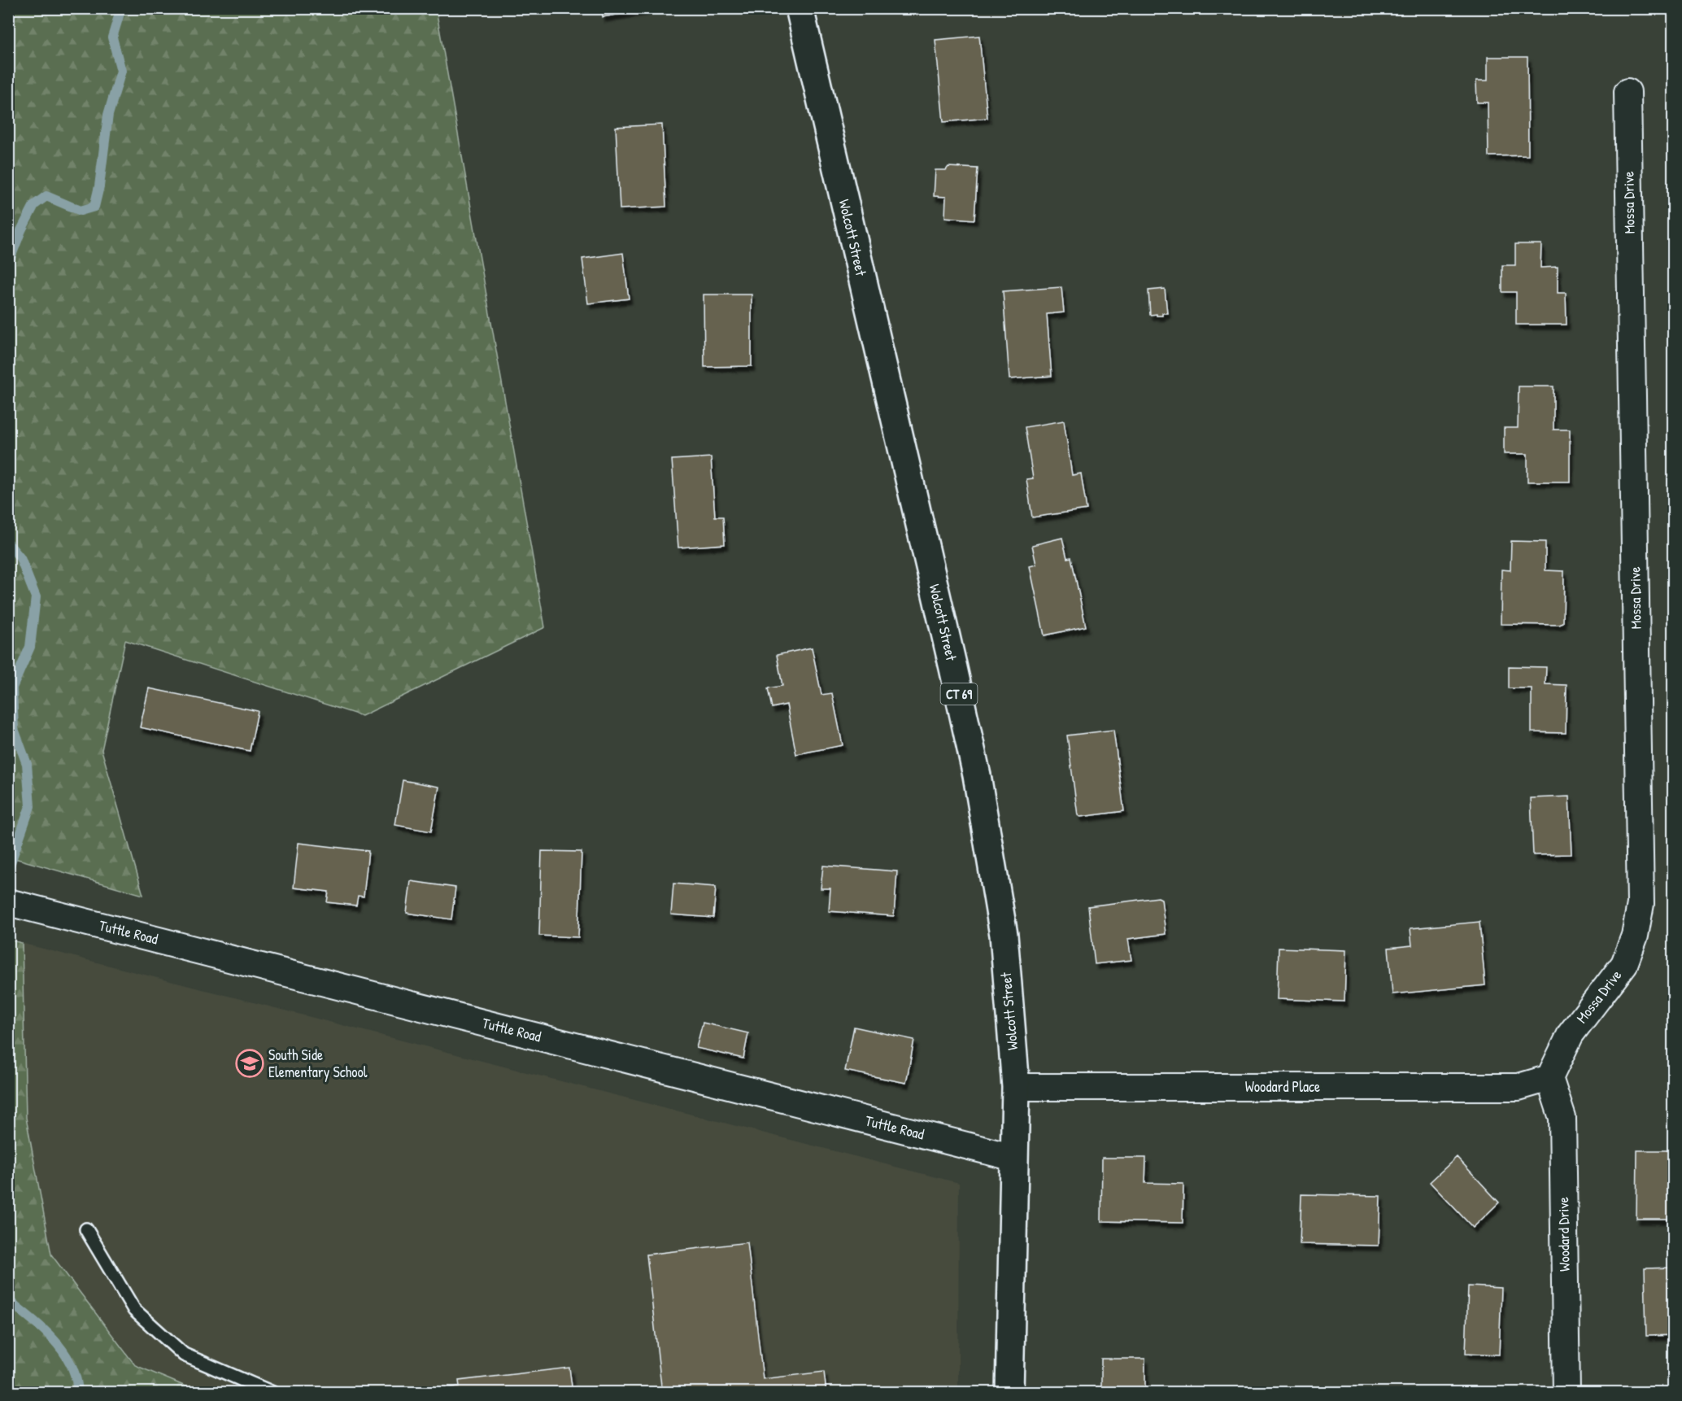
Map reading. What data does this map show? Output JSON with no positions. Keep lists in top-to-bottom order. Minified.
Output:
{"streets":{"main road":["Wolcott Street","CT 69"],"street":["Mossa Drive","Tuttle Road","Woodard Place","Woodard Drive"]},"crossings":[["Mossa Drive","Woodard Place"],["Mossa Drive","Woodard Drive"],["Wolcott Street","Tuttle Road"],["Wolcott Street","Woodard Place"],["Woodard Place","Woodard Drive"]],"places":{"school or university":["South Side Elementary School"]}}
